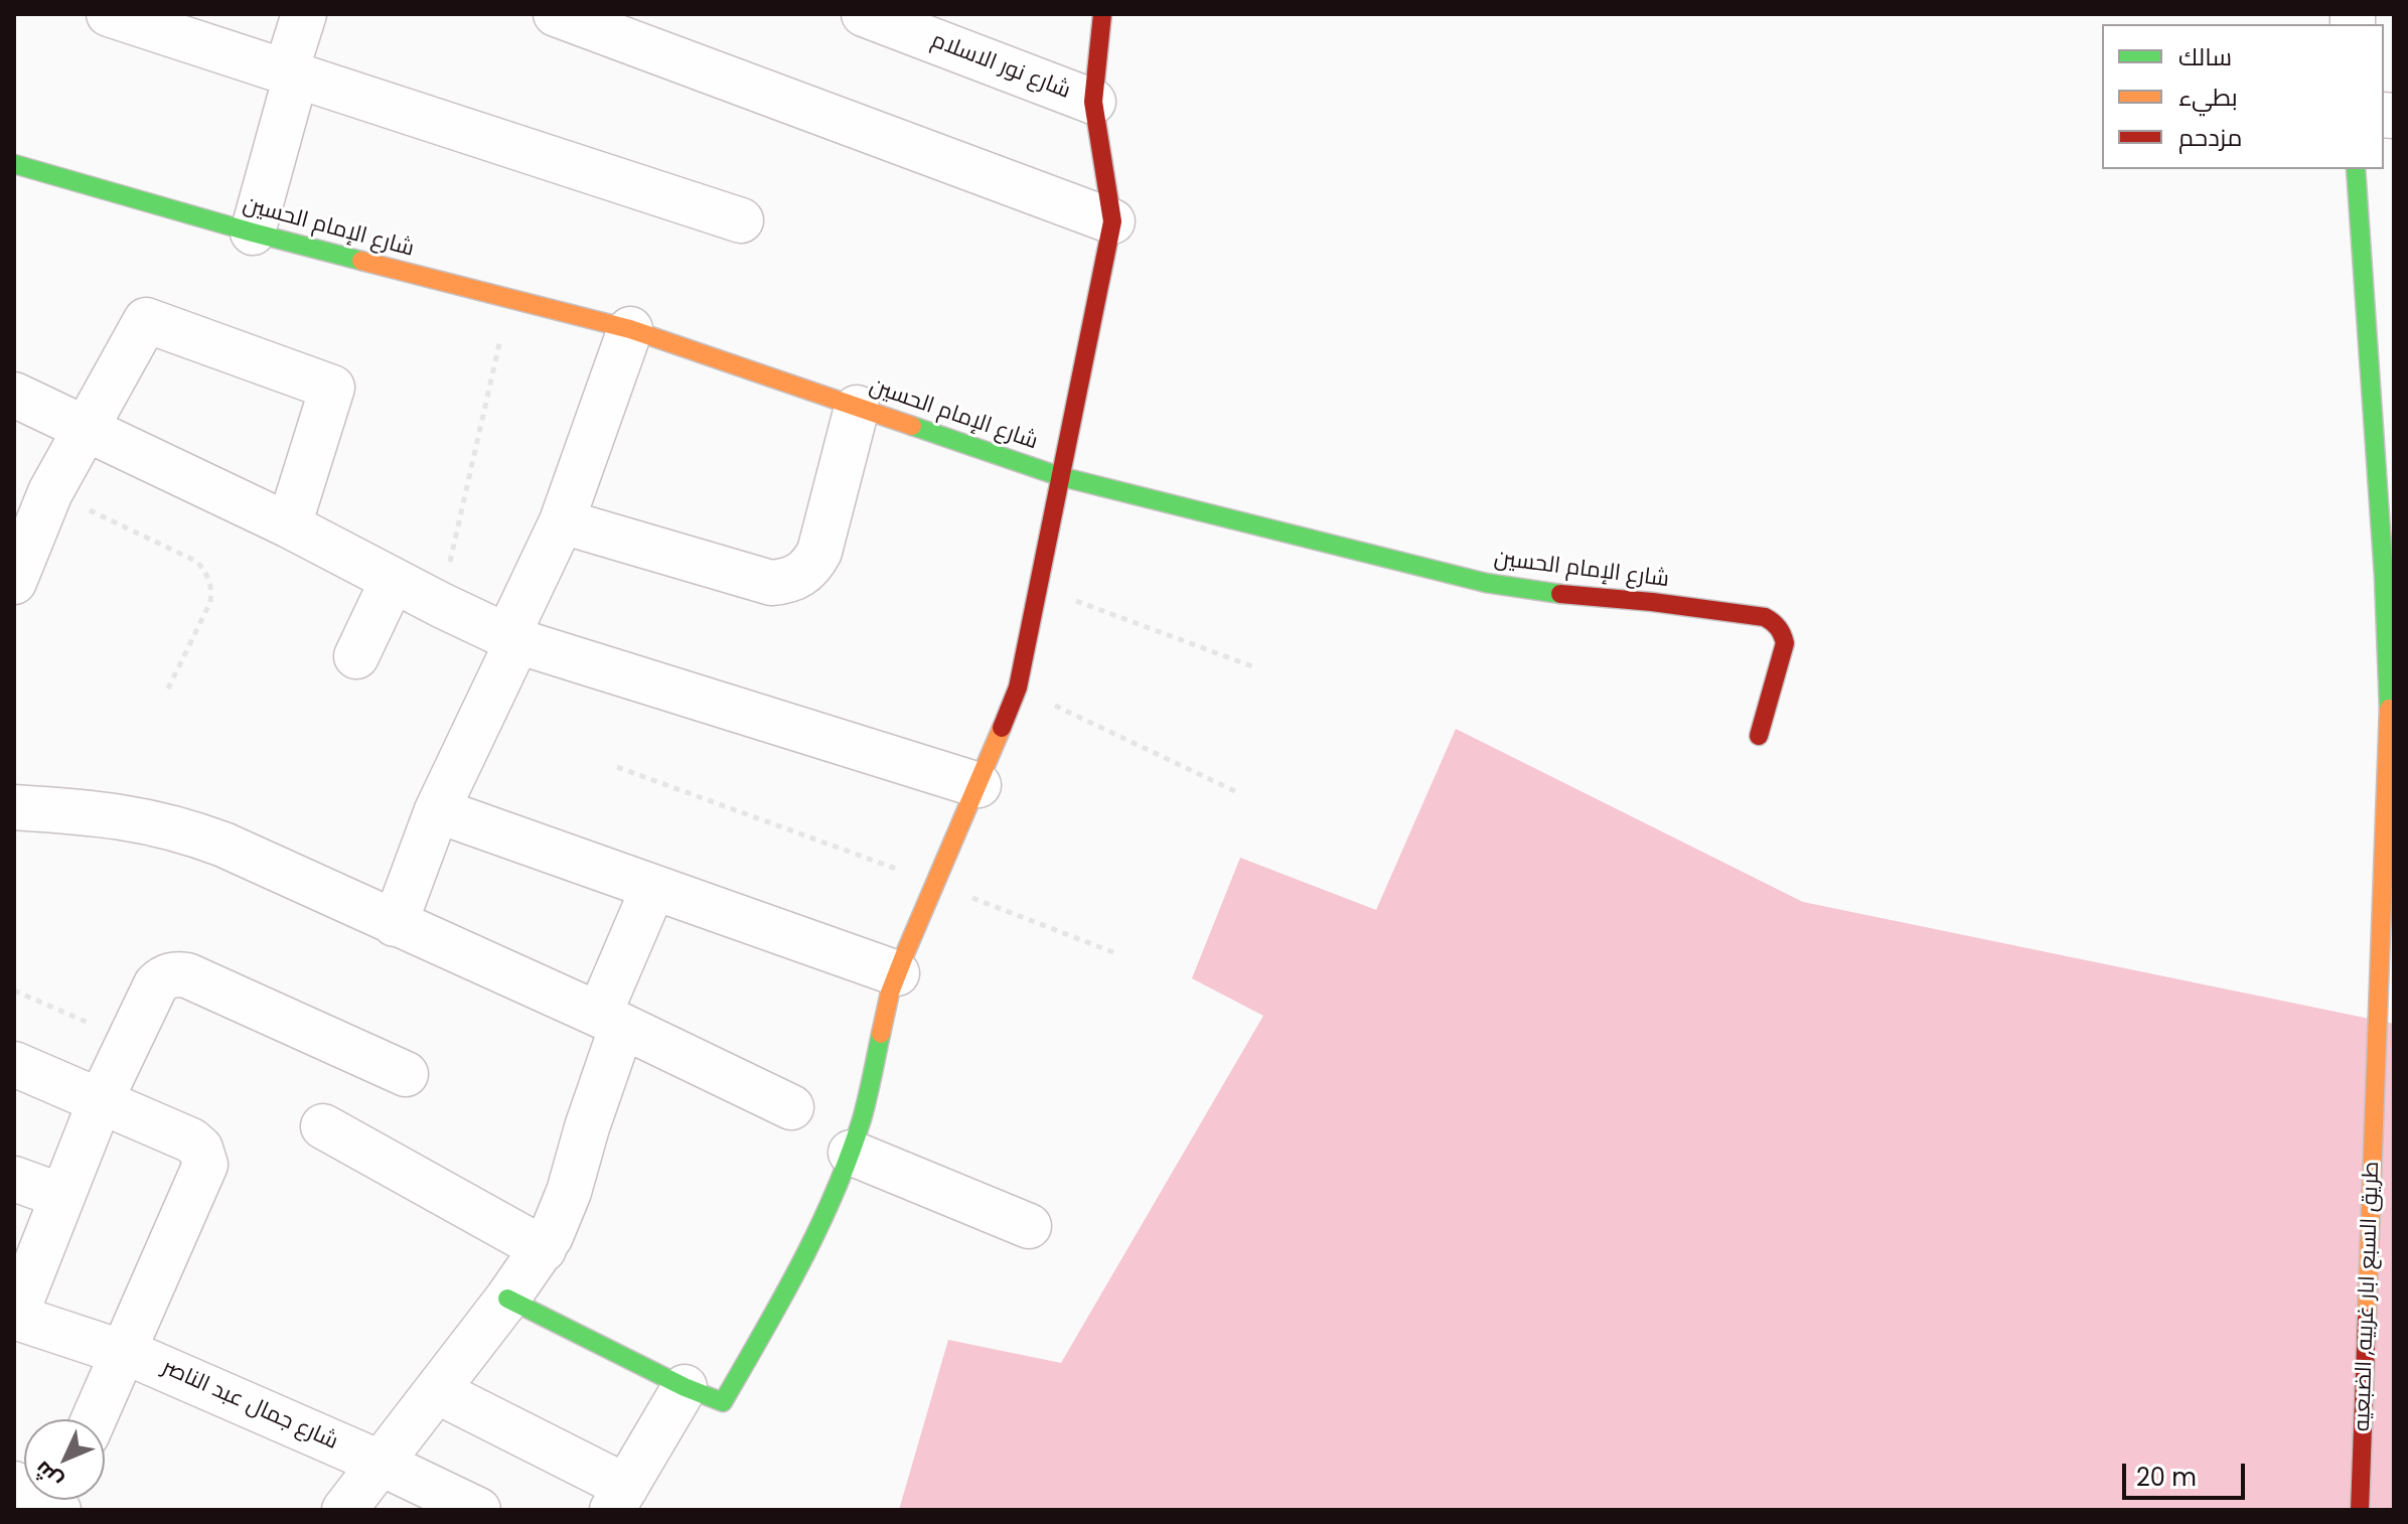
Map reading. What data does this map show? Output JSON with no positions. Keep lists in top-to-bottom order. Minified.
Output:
{"streets":{"street":["شارع نور الاسلام","شارع الإمام الحسين","طريق السبع ابار غربيه, الضبعيه","شارع جمال عبد الناصر"]},"legend":["سالك","بطيء","مزدحم"],"scale_bar":"20 m","north":"bottom left"}
